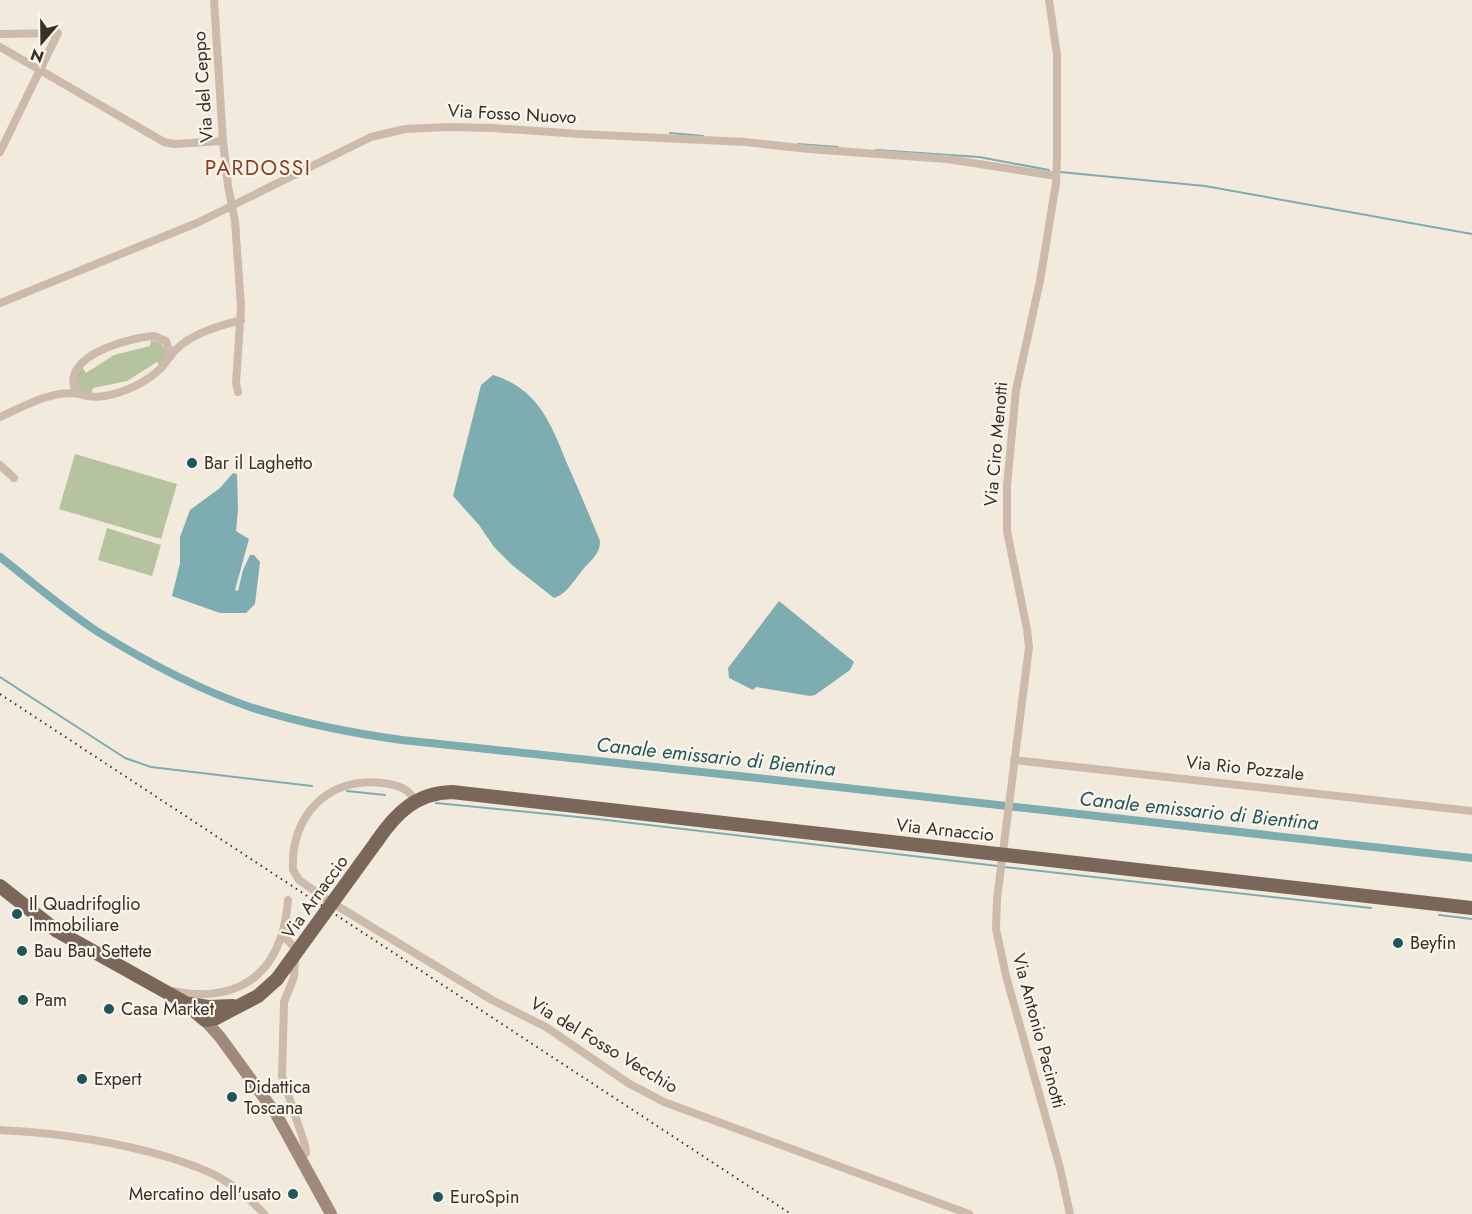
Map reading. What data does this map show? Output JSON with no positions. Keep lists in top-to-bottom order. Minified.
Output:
{"streets":{"main road":["Via Arnaccio"],"street":["Via del Ceppo","Via Fosso Nuovo","Via Ciro Menotti","Via Rio Pozzale","Via Antonio Pacinotti","Via del Fosso Vecchio"]},"crossings":[["Via del Ceppo","Via Fosso Nuovo"],["Via Fosso Nuovo","Via Ciro Menotti"],["Via Ciro Menotti","Via Rio Pozzale"],["Via Ciro Menotti","Via Arnaccio"],["Via Ciro Menotti","Via Antonio Pacinotti"],["Via Arnaccio","Via Antonio Pacinotti"]],"districts":["PARDOSSI"],"water":["Canale emissario di Bientina"],"places":["Bar il Laghetto","Il Quadrifoglio Immobiliare","Beyfin","Bau Bau Settete","Pam","Casa Market","Expert","Didattica Toscana","Mercatino dell'usato","EuroSpin"],"north":"bottom"}
